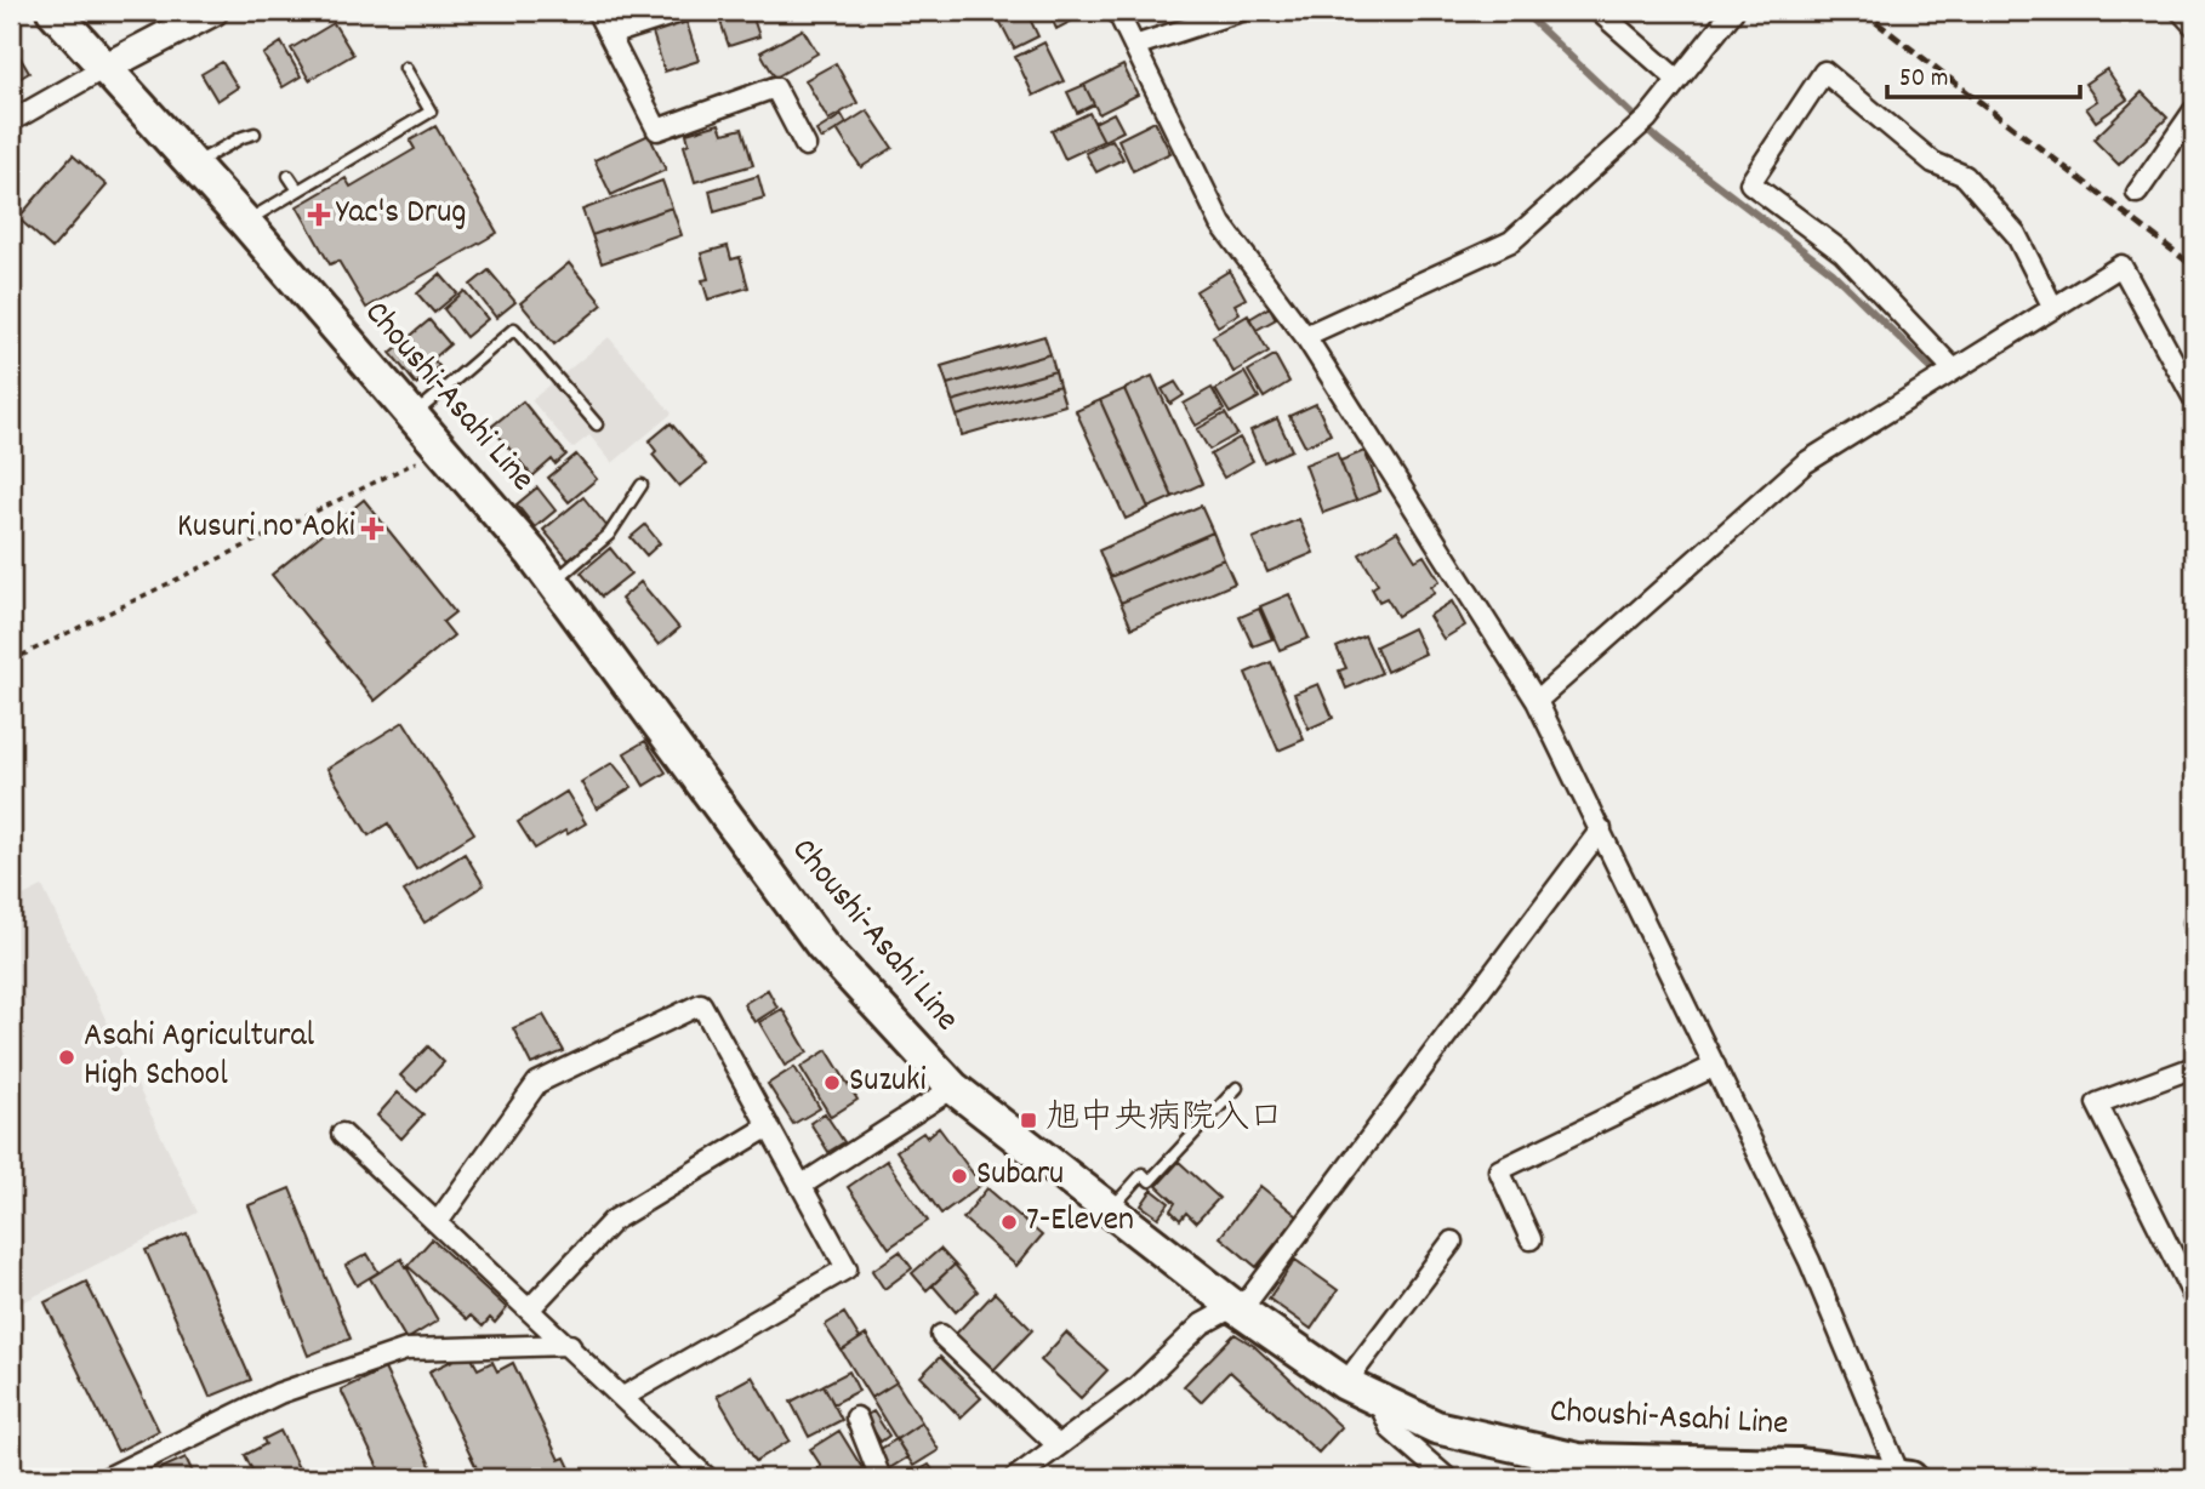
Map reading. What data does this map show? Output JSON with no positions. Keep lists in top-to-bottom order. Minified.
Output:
{"streets":{"main road":["Choushi-Asahi Line"]},"places":{"health":["Yac's Drug","Kusuri no Aoki"],"other":["Asahi Agricultural High School","Suzuki","Subaru","7-Eleven"],"transit":["旭中央病院入口"]},"scale_bar":"50 m"}
